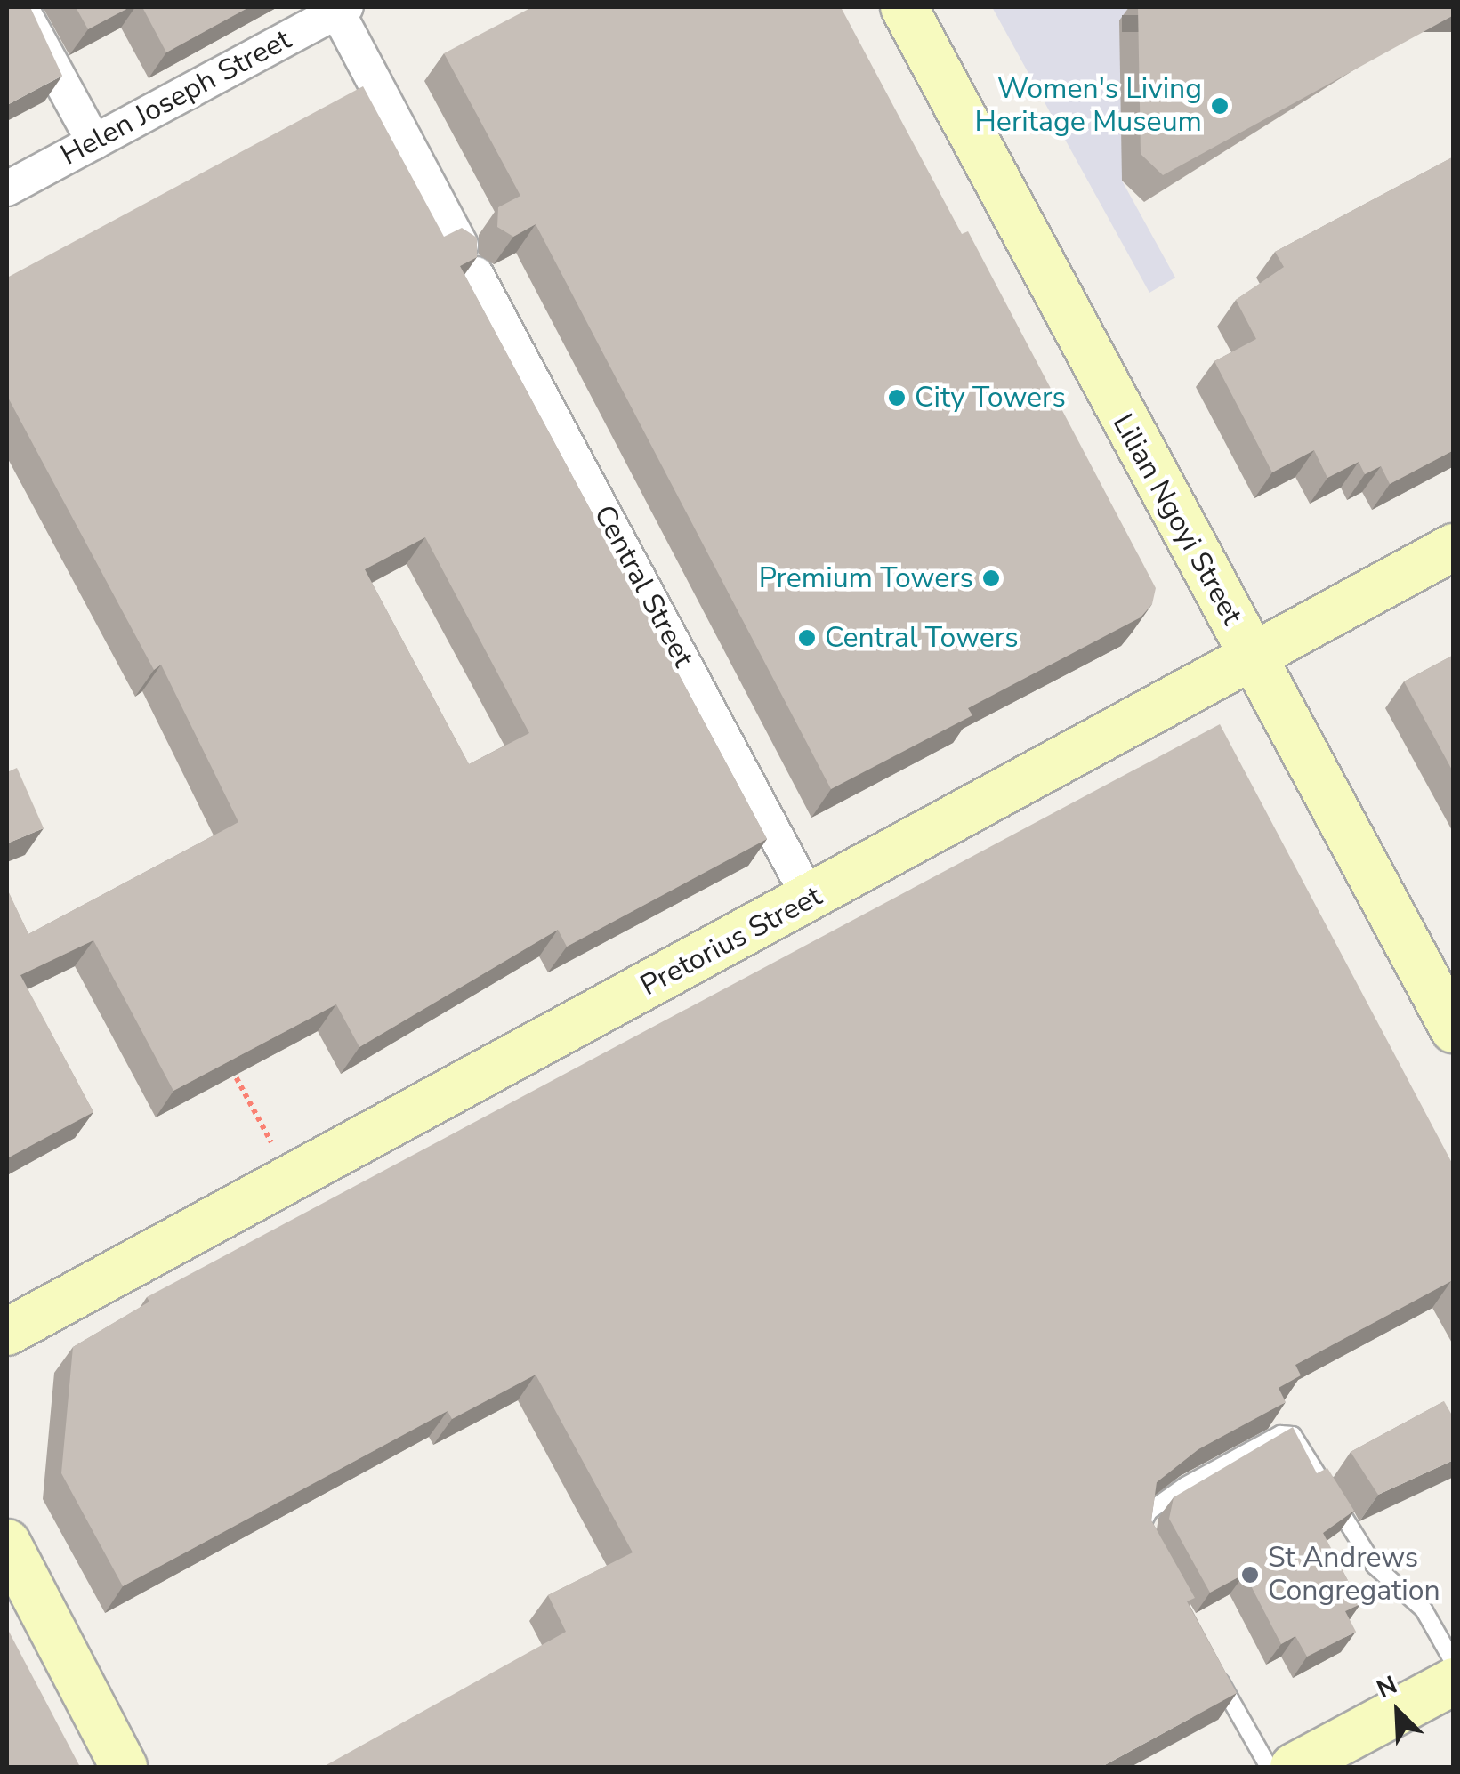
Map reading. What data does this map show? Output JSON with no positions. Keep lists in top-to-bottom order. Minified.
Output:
{"streets":{"street":["Helen Joseph Street","Lilian Ngoyi Street","Central Street","Pretorius Street"]},"crossings":[["Helen Joseph Street","Central Street"],["Lilian Ngoyi Street","Pretorius Street"],["Central Street","Pretorius Street"]],"places":["Women's Living Heritage Museum","City Towers","Premium Towers","Central Towers","St Andrews Congregation"],"north":"top left"}
